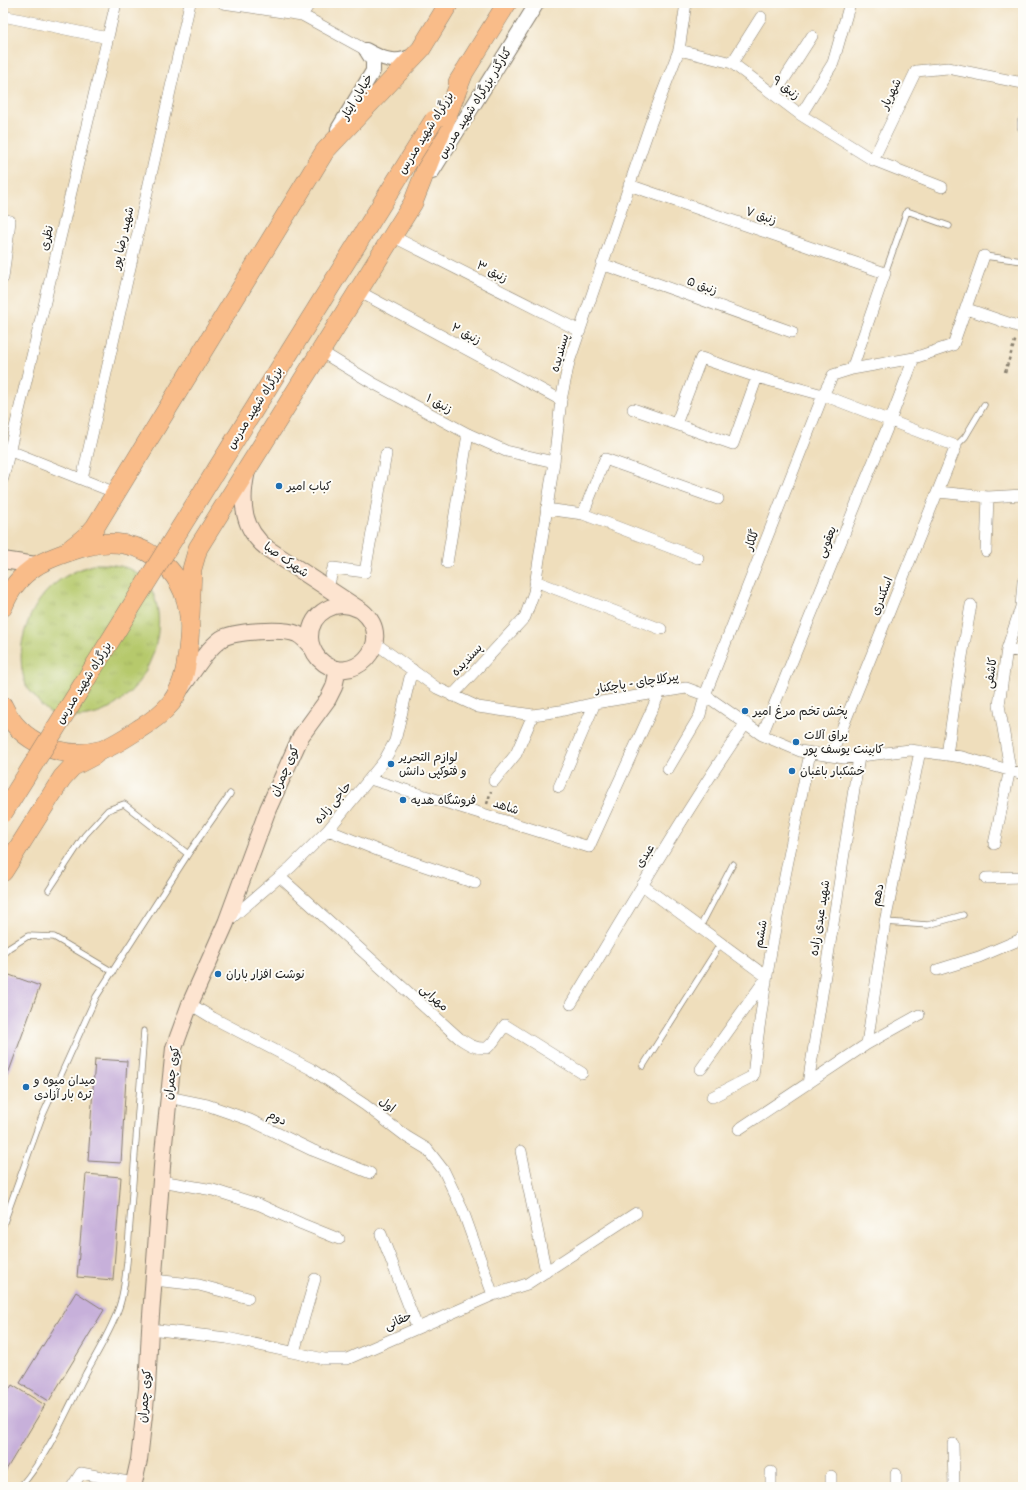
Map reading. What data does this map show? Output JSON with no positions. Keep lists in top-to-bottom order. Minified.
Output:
{"streets":{"highway":["بزرگراه شهید مدرس"],"main road":["شهرک صبا","کوی چمران"],"street":["زنبق ۹","شهریار","خیابان ایثار","کنارگذر بزرگراه شهید مدرس","زنبق ۷","نظری","شهید رضا پور","زنبق ۳","زنبق ۵","زنبق ۲","پسندیده","زنبق ۱","گلکار","یعقوبی","اسکندری","کاشفی","پیرکلاچای - پاچکنار","حاجی زاده","شاهد","عبدی","دهم","شهید عبدی زاده","ششم","مهرابی","اول","دوم","حقانی"]},"crossings":[["زنبق ۹","شهریار"],["زنبق ۹","پسندیده"],["زنبق ۷","پسندیده"],["زنبق ۳","پسندیده"],["زنبق ۵","پسندیده"],["زنبق ۲","پسندیده"],["پسندیده","زنبق ۱"],["پسندیده","پیرکلاچای - پاچکنار"],["گلکار","یعقوبی"],["گلکار","پیرکلاچای - پاچکنار"],["یعقوبی","پیرکلاچای - پاچکنار"],["شهرک صبا","پیرکلاچای - پاچکنار"],["شهرک صبا","کوی چمران"],["اسکندری","پیرکلاچای - پاچکنار"],["کاشفی","پیرکلاچای - پاچکنار"],["پیرکلاچای - پاچکنار","کوی چمران"],["پیرکلاچای - پاچکنار","حاجی زاده"],["پیرکلاچای - پاچکنار","شاهد"],["پیرکلاچای - پاچکنار","عبدی"],["پیرکلاچای - پاچکنار","دهم"],["پیرکلاچای - پاچکنار","شهید عبدی زاده"],["پیرکلاچای - پاچکنار","ششم"],["کوی چمران","حاجی زاده"],["کوی چمران","اول"],["کوی چمران","دوم"],["کوی چمران","حقانی"],["حاجی زاده","شاهد"],["حاجی زاده","مهرابی"],["اول","حقانی"]],"places":["کباب امیر","پخش تخم مرغ امیر","یراق آلات کابینت یوسف پور","لوازم التحریر و فتوکپی دانش","خشکبار باغبان","فروشگاه هدیه","نوشت افزار باران","میدان میوه و تره بار آزادی"]}
